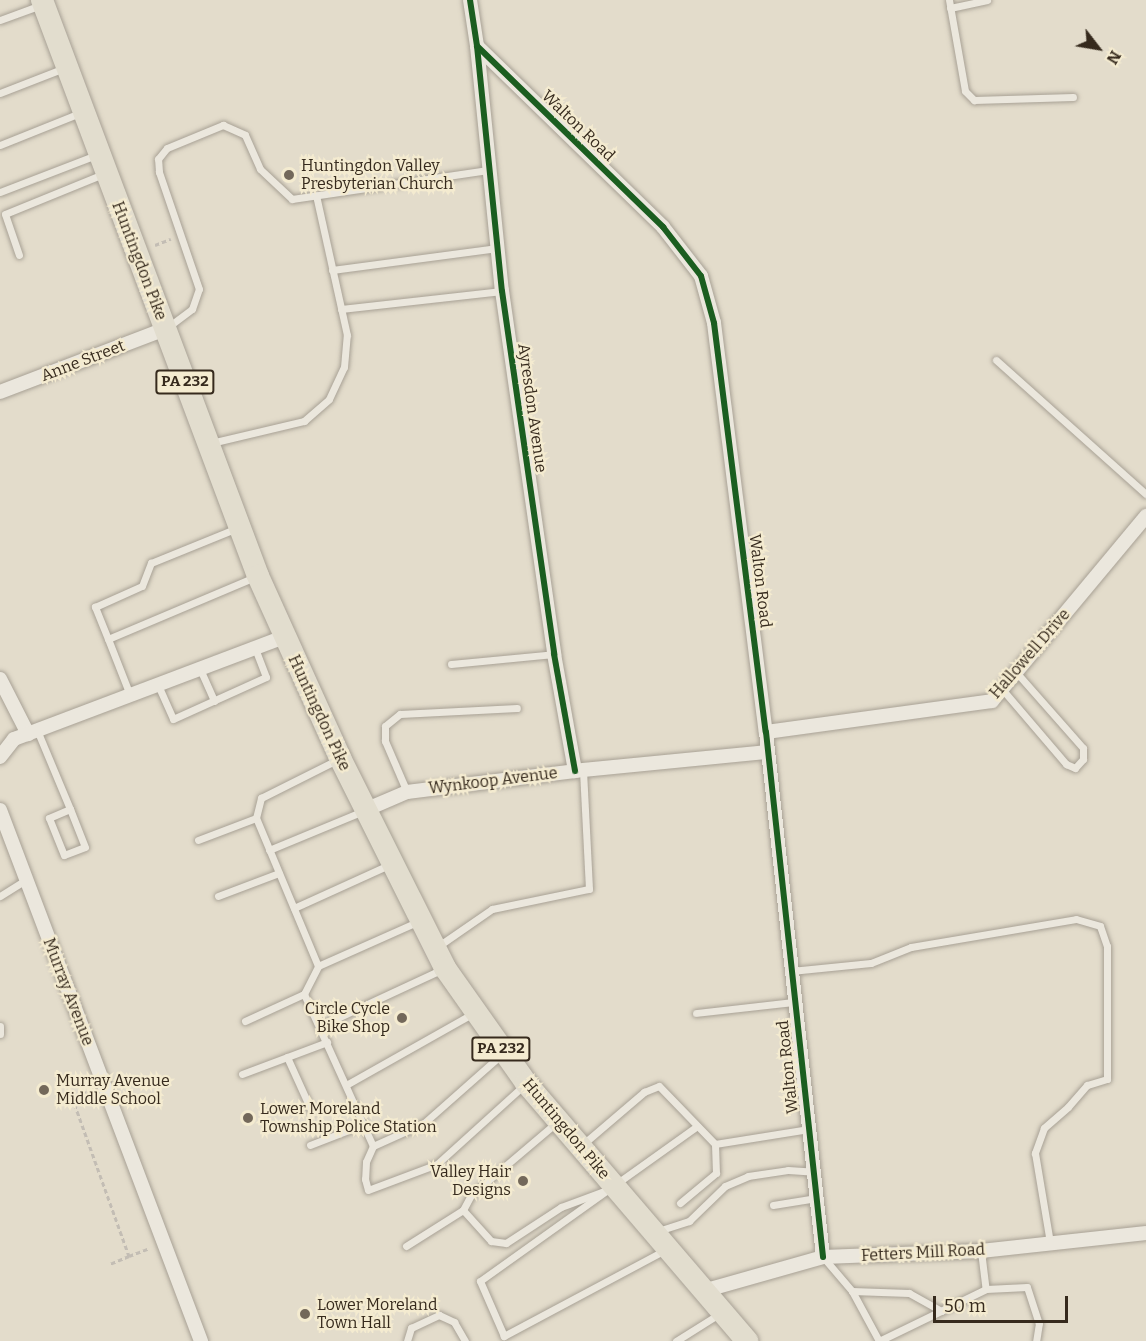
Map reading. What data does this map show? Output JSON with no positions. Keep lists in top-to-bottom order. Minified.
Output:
{"streets":{"main road":["Huntingdon Pike","PA 232"],"street":["Walton Road","Anne Street","Ayresdon Avenue","Hallowell Drive","Wynkoop Avenue","Murray Avenue","Fetters Mill Road"]},"crossings":[["Walton Road","Ayresdon Avenue"],["Walton Road","Hallowell Drive"],["Walton Road","Wynkoop Avenue"],["Walton Road","Fetters Mill Road"],["Huntingdon Pike","Anne Street"],["Huntingdon Pike","Wynkoop Avenue"],["Huntingdon Pike","Fetters Mill Road"],["Ayresdon Avenue","Wynkoop Avenue"]],"places":["Huntingdon Valley Presbyterian Church","Circle Cycle Bike Shop","Murray Avenue Middle School","Lower Moreland Township Police Station","Valley Hair Designs","Lower Moreland Town Hall"],"scale_bar":"50 m","north":"bottom right"}
